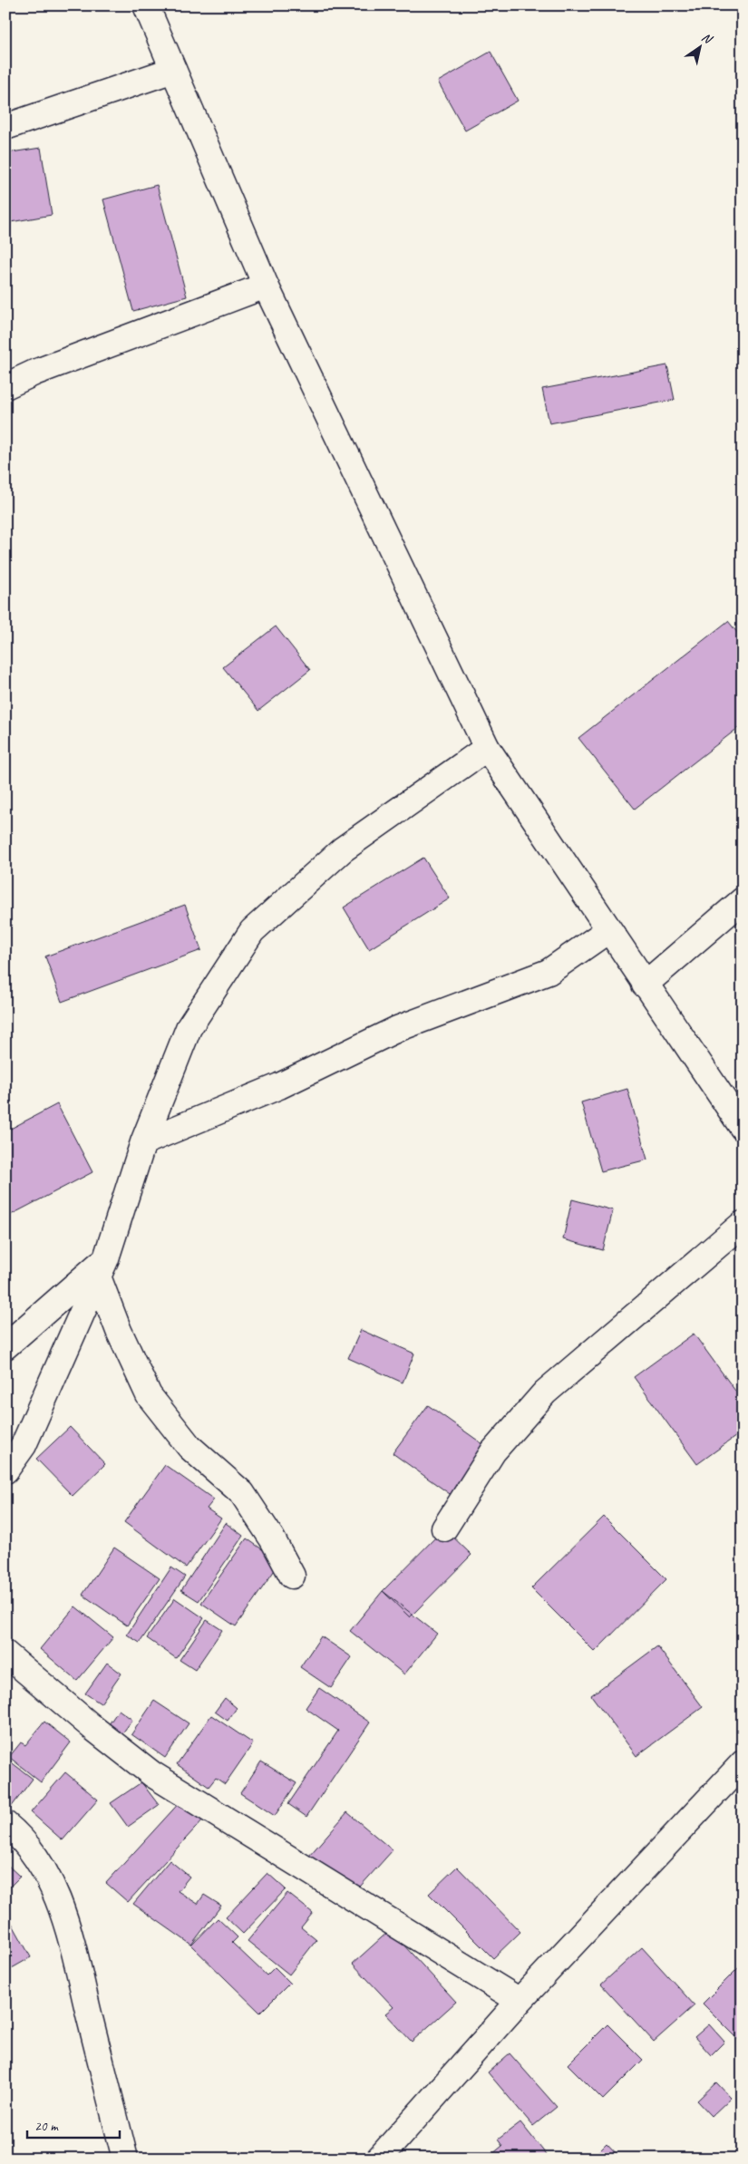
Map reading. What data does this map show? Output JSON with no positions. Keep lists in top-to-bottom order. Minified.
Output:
{"scale_bar":"20 m","north":"top right"}
